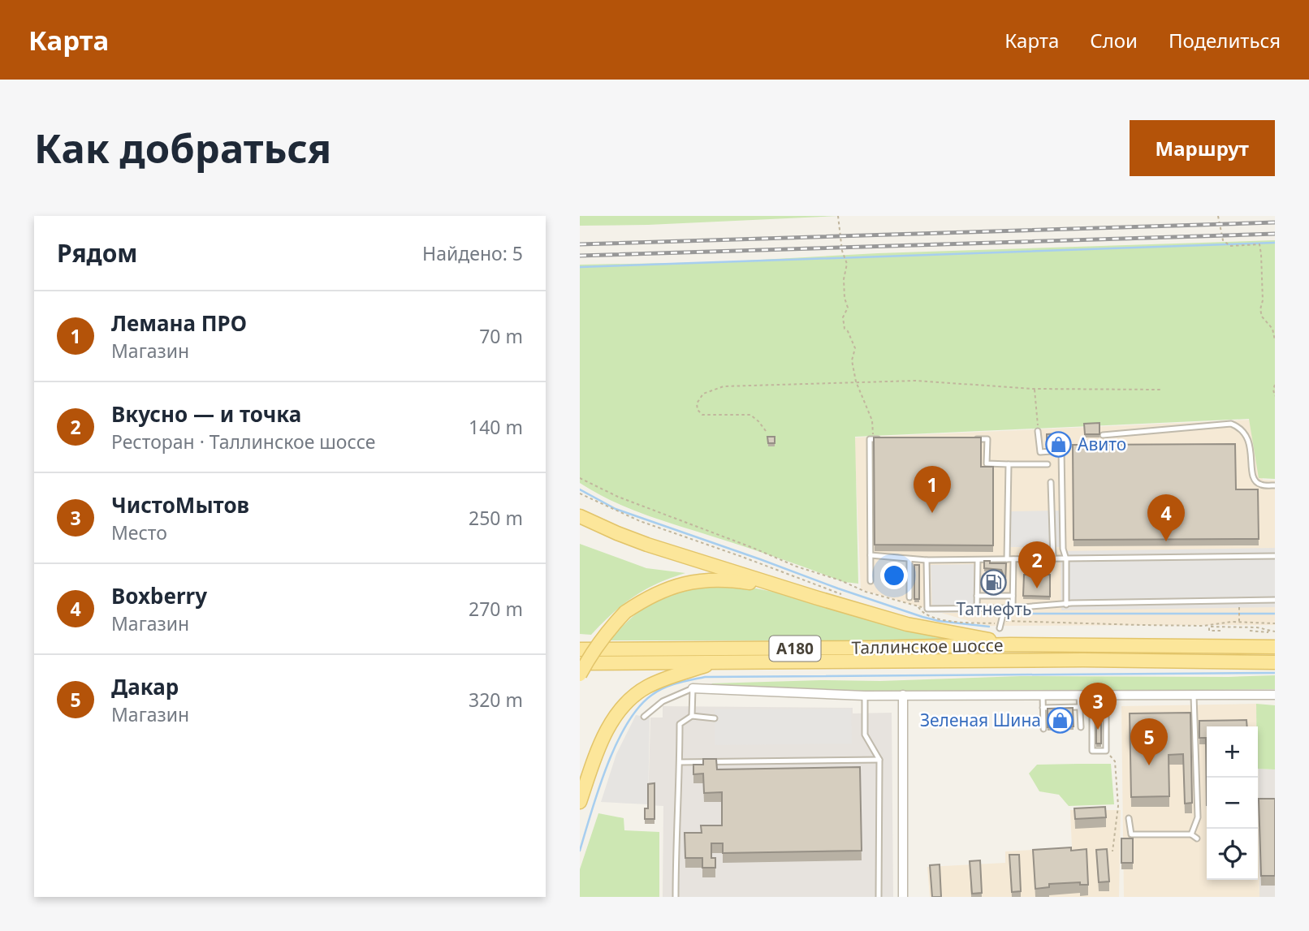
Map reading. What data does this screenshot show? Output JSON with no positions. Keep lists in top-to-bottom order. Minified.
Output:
{"streets":{"main road":["Таллинское шоссе","A180"]},"places":{"shop":["Авито","Зеленая Шина"],"fuel station":["Татнефть"]},"page":{"header":"Карта","nav":["Карта","Слои","Поделиться"],"buttons":"Маршрут","title":"Как добраться","heading":["Рядом","Найдено: 5"],"list":[{"mark":"1","name":"Лемана ПРО","note":"Магазин","value":"70 m"},{"mark":"2","name":"Вкусно — и точка","note":"Ресторан · Таллинское шоссе","value":"140 m"},{"mark":"3","name":"ЧистоМытов","note":"Место","value":"250 m"},{"mark":"4","name":"Boxberry","note":"Магазин","value":"270 m"},{"mark":"5","name":"Дакар","note":"Магазин","value":"320 m"}],"pins":["1","4","2","3","5"],"map_buttons":["+","−"]}}
